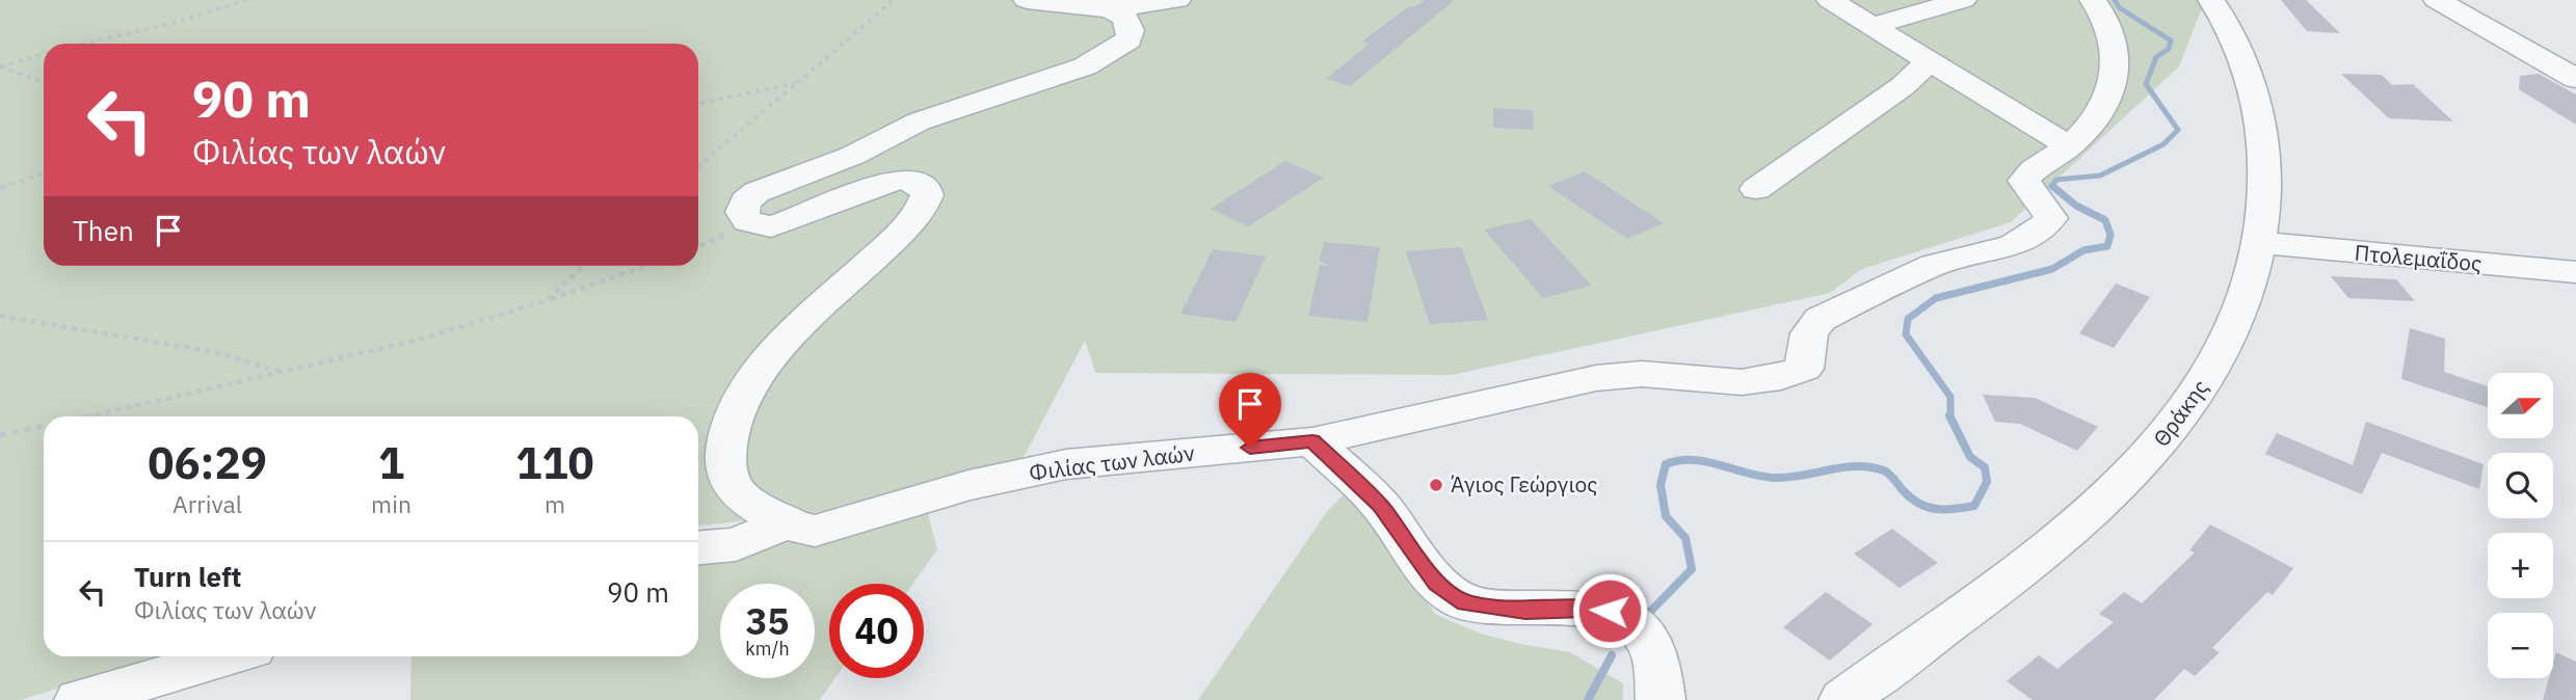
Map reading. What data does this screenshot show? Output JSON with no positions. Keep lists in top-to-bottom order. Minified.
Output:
{"streets":{"street":["Πτολεμαΐδος","Θράκης","Φιλίας των λαών"]},"crossings":[["Πτολεμαΐδος","Θράκης"]],"places":["Άγιος Γεώργιος"],"north":"right","page":{"turn":["90 m","Φιλίας των λαών"],"then":"Then","map_buttons":["+","−"],"eta":["06:29","Arrival","1","min","110","m"],"list":[{"name":"Turn left","note":"Φιλίας των λαών","value":"90 m"}],"speed":"35 km/h","limit":"40"}}
